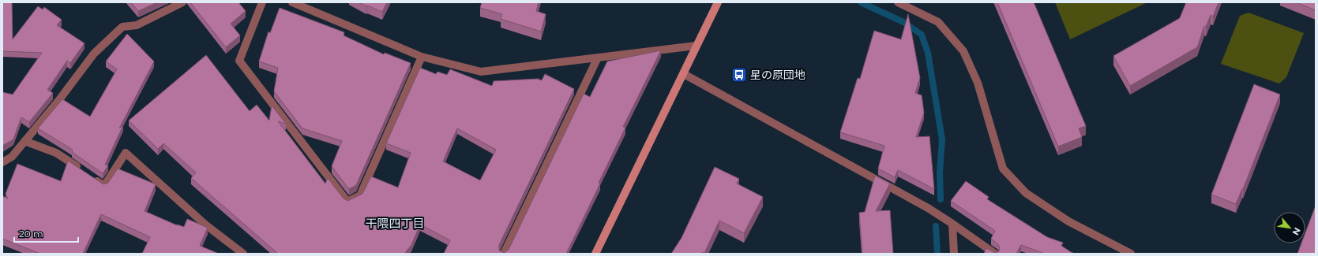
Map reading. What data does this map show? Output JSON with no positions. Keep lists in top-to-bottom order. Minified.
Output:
{"districts":["干隈四丁目"],"places":{"bus stop":["星の原団地"]},"scale_bar":"20 m","north":"bottom right"}
